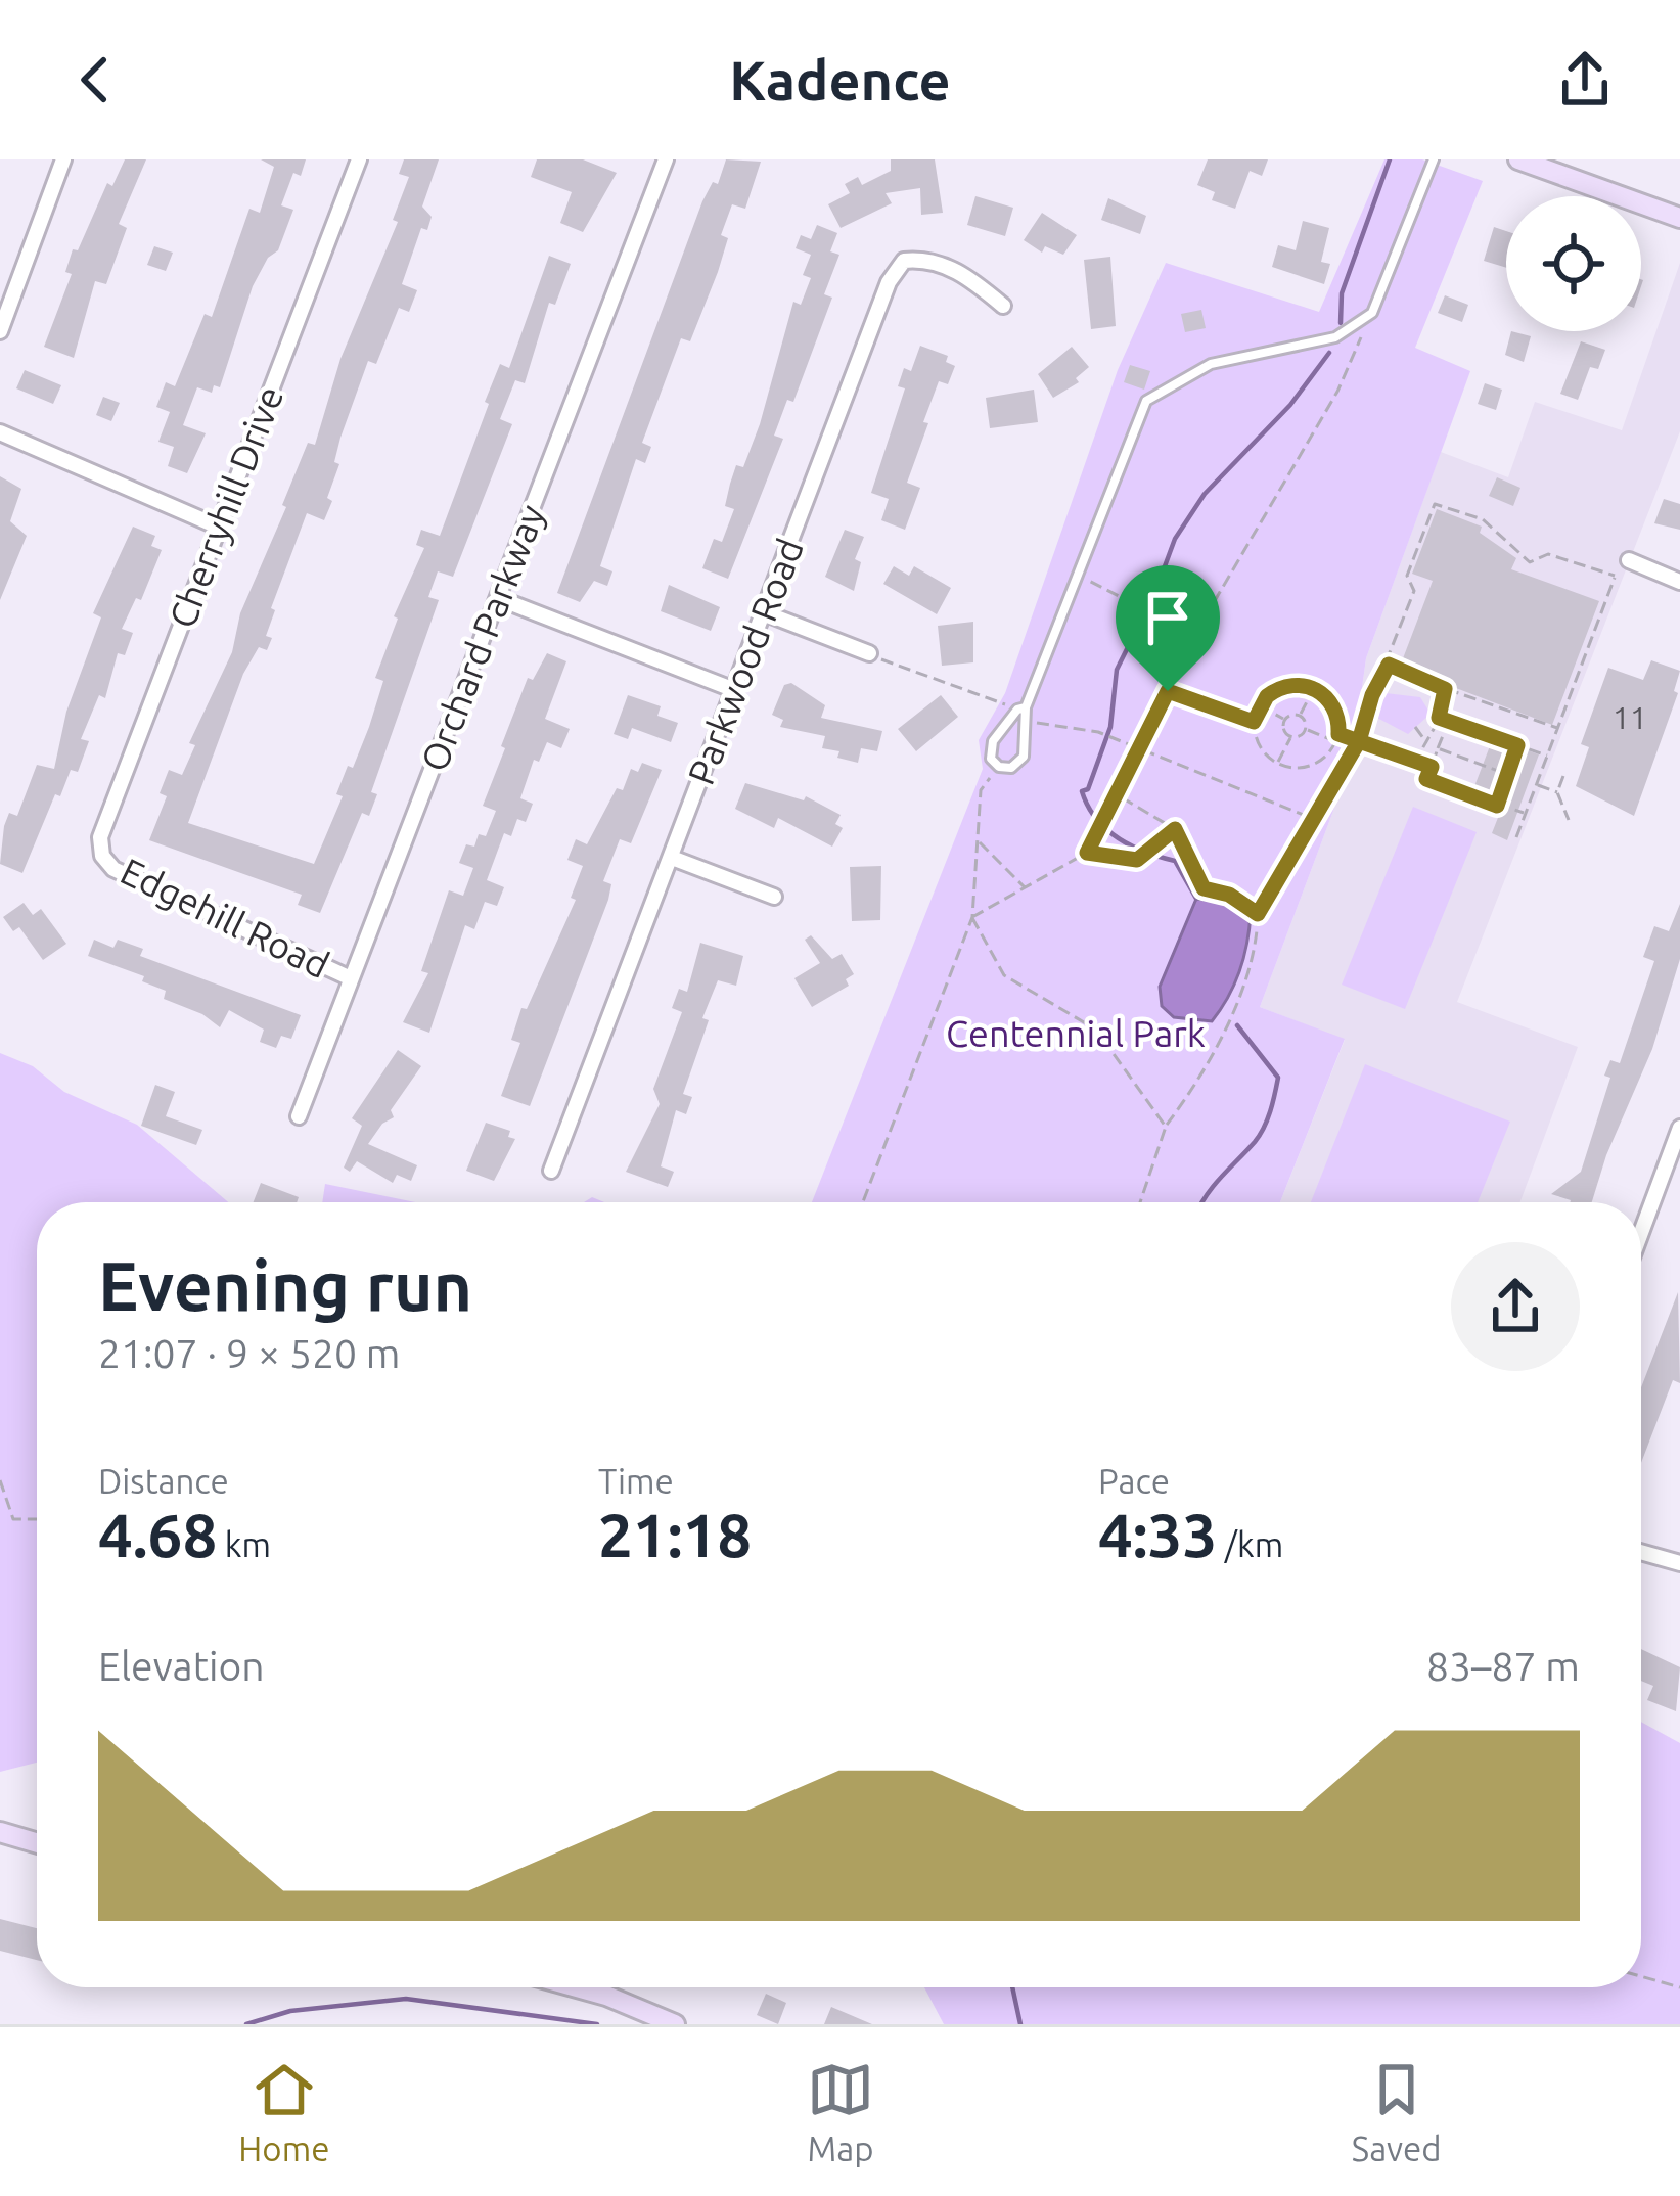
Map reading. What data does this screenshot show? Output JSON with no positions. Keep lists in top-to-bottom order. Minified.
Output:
{"streets":{"street":["Cherryhill Drive","Orchard Parkway","Parkwood Road","Edgehill Road"]},"crossings":[["Cherryhill Drive","Edgehill Road"],["Orchard Parkway","Edgehill Road"]],"parks":["Centennial Park"],"house_numbers":["11"],"page":{"header":"Kadence","heading":["Evening run","21:07 · 9 × 520 m"],"stats":[["Distance","4.68 km"],["Time","21:18"],["Pace","4:33 /km"]],"chart":["Elevation","83–87 m"],"tabs":["Home","Map","Saved"]}}
